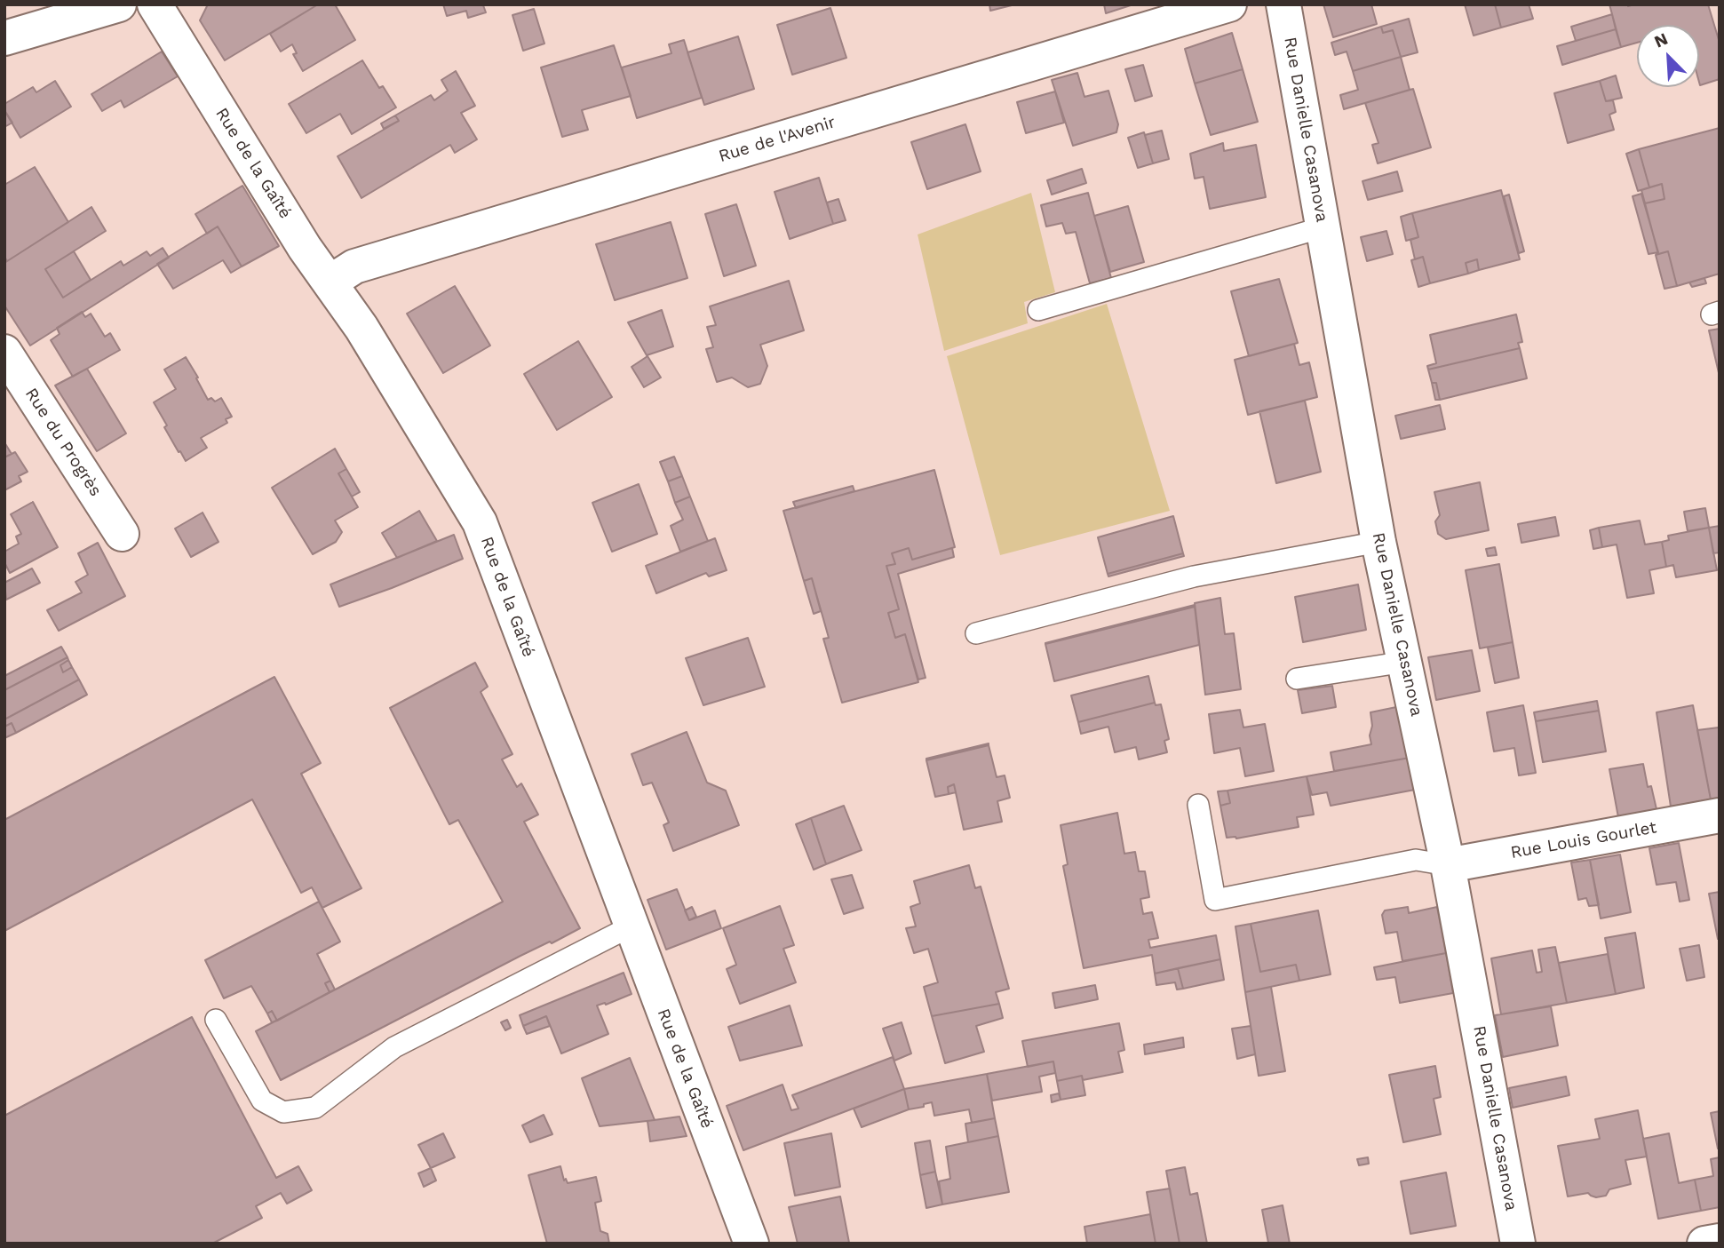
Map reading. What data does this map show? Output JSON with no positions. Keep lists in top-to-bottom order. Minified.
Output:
{"streets":{"street":["Rue Danielle Casanova","Rue de l'Avenir","Rue de la Gaîté","Rue du Progrès","Rue Louis Gourlet"]},"crossings":[["Rue Danielle Casanova","Rue Louis Gourlet"],["Rue de l'Avenir","Rue de la Gaîté"]],"north":"top left"}
